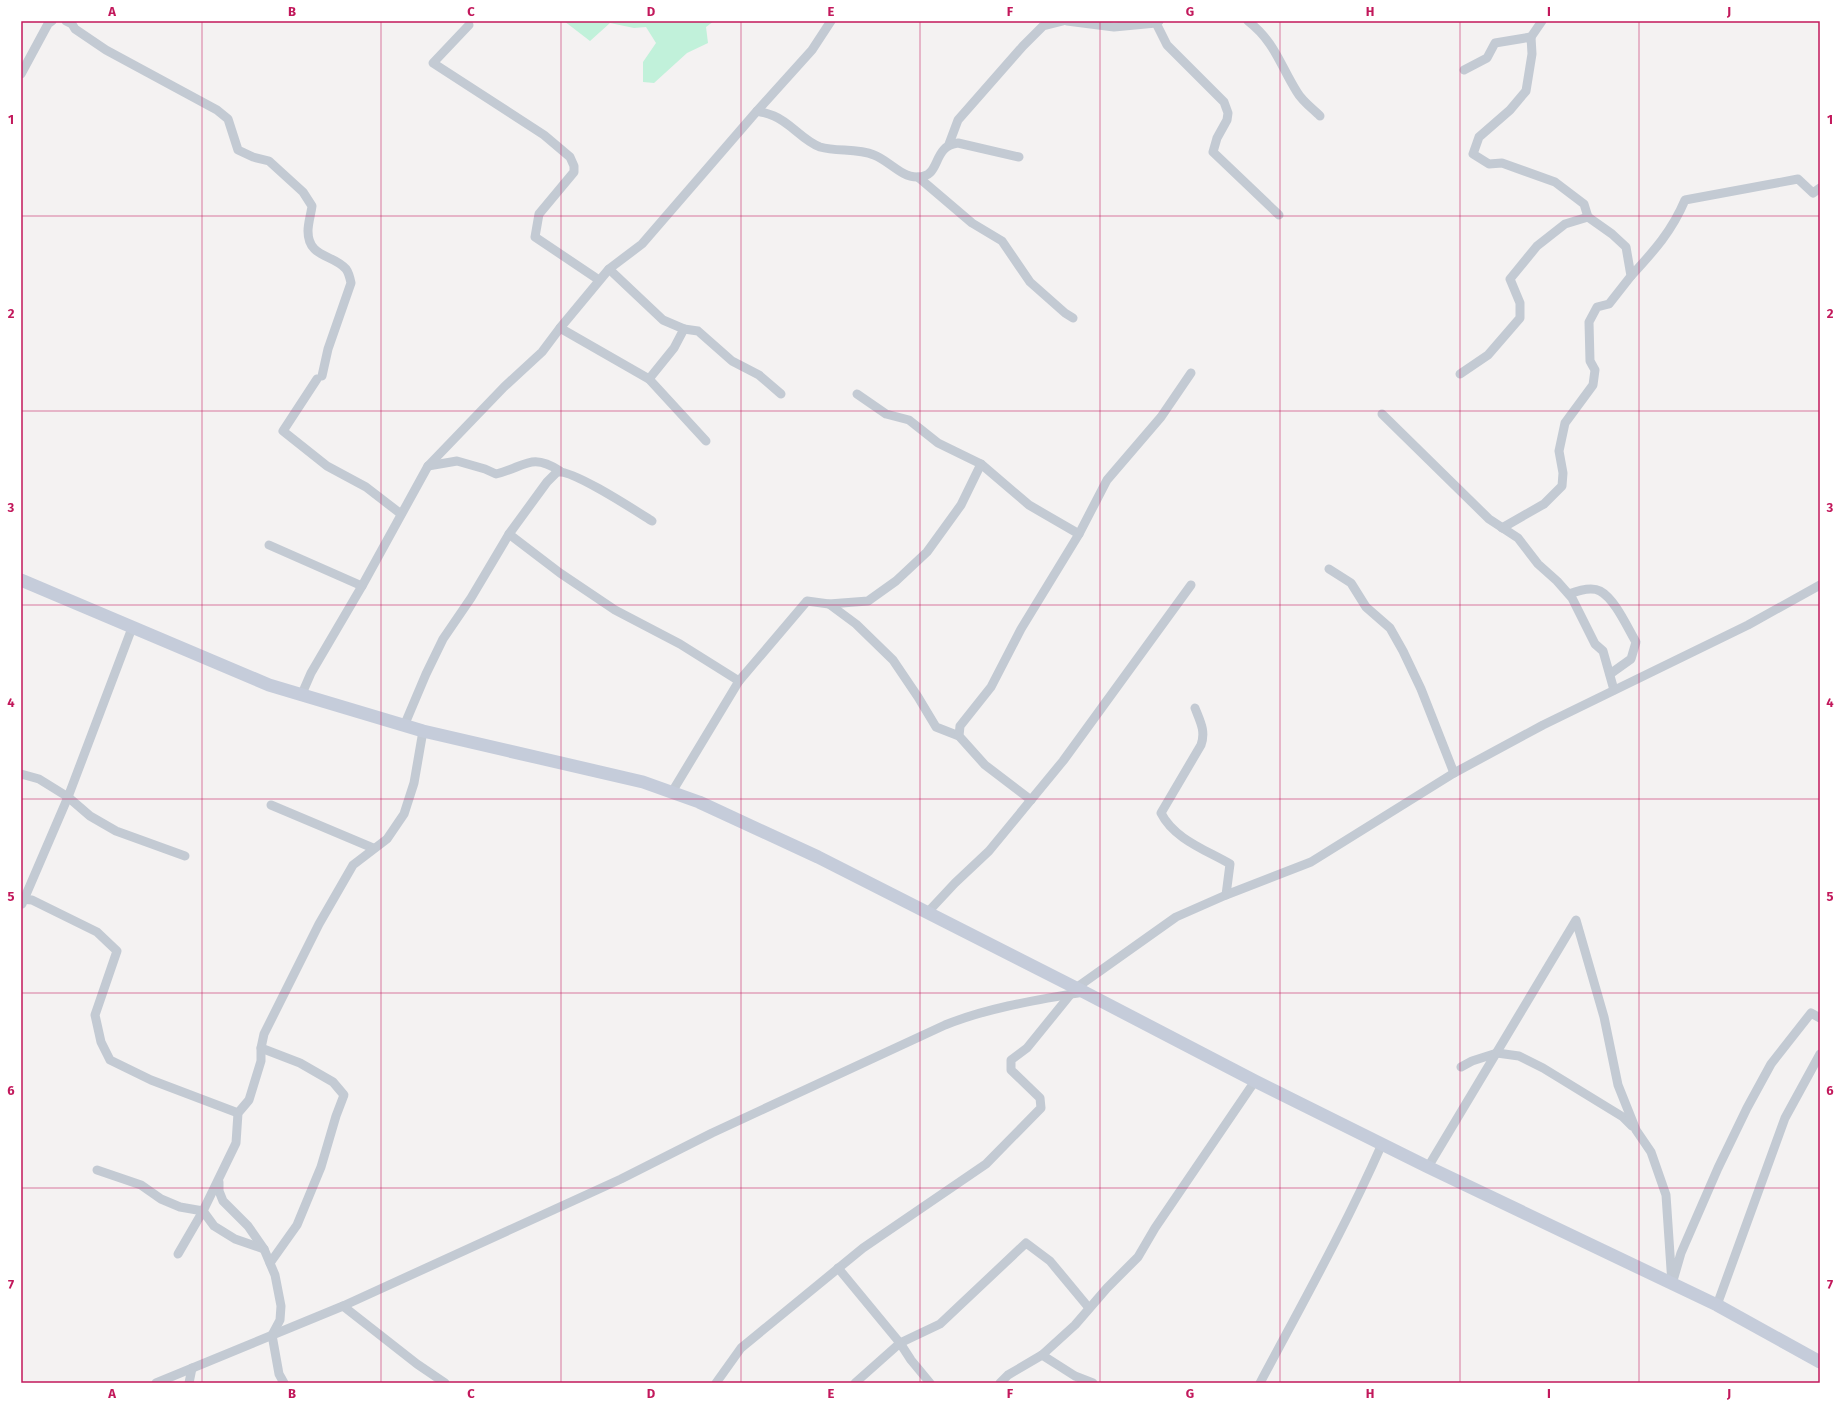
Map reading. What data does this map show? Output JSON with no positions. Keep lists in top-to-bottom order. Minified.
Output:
{"grid":{"columns":["A","B","C","D","E","F","G","H","I","J"],"rows":["1","2","3","4","5","6","7"]}}
